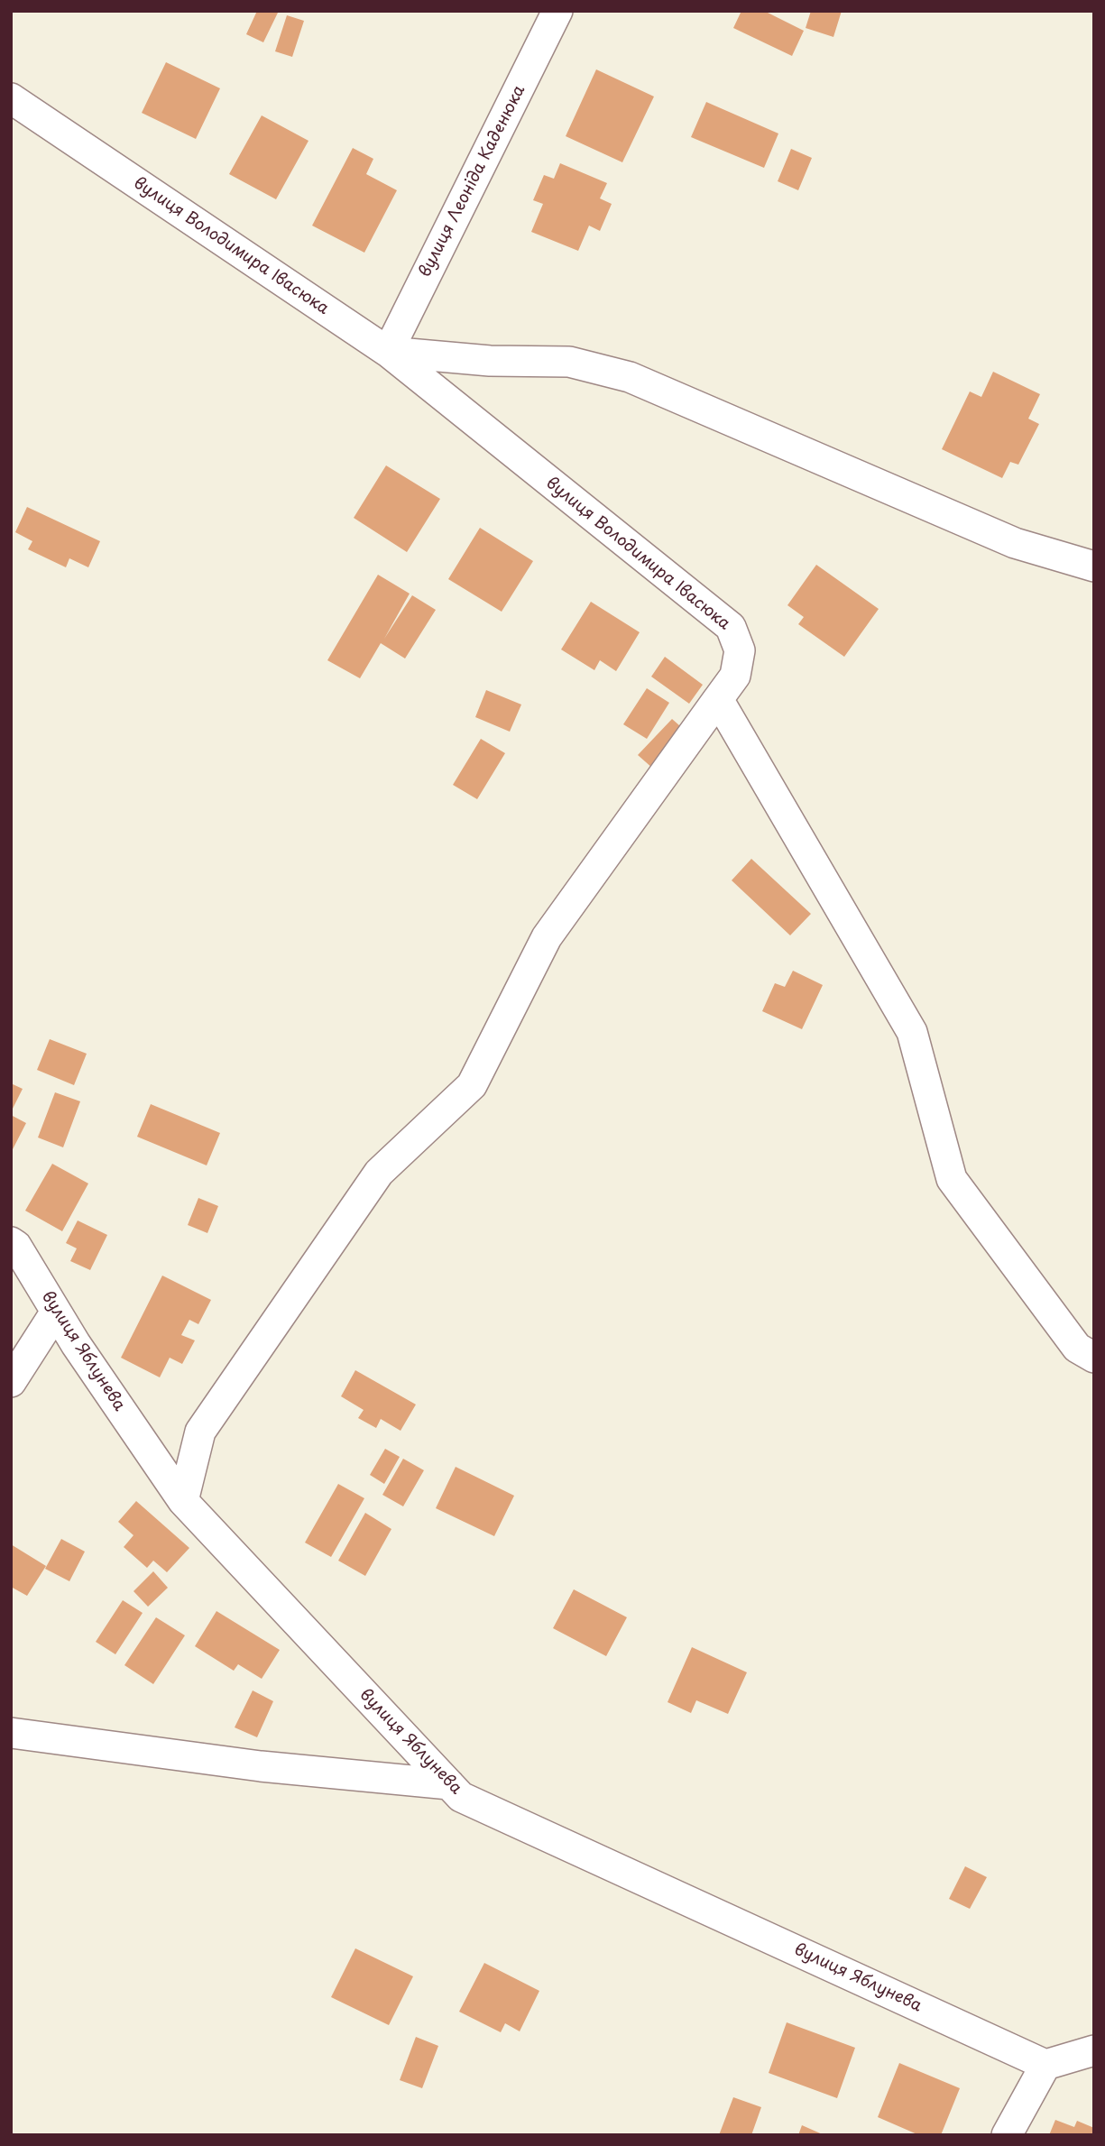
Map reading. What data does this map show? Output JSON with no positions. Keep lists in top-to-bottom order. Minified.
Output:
{"streets":{"street":["вулиця Леоніда Каденюка","вулиця Володимира Івасюка","вулиця Яблунева"]},"crossings":[["вулиця Леоніда Каденюка","вулиця Володимира Івасюка"],["вулиця Володимира Івасюка","вулиця Яблунева"]]}
